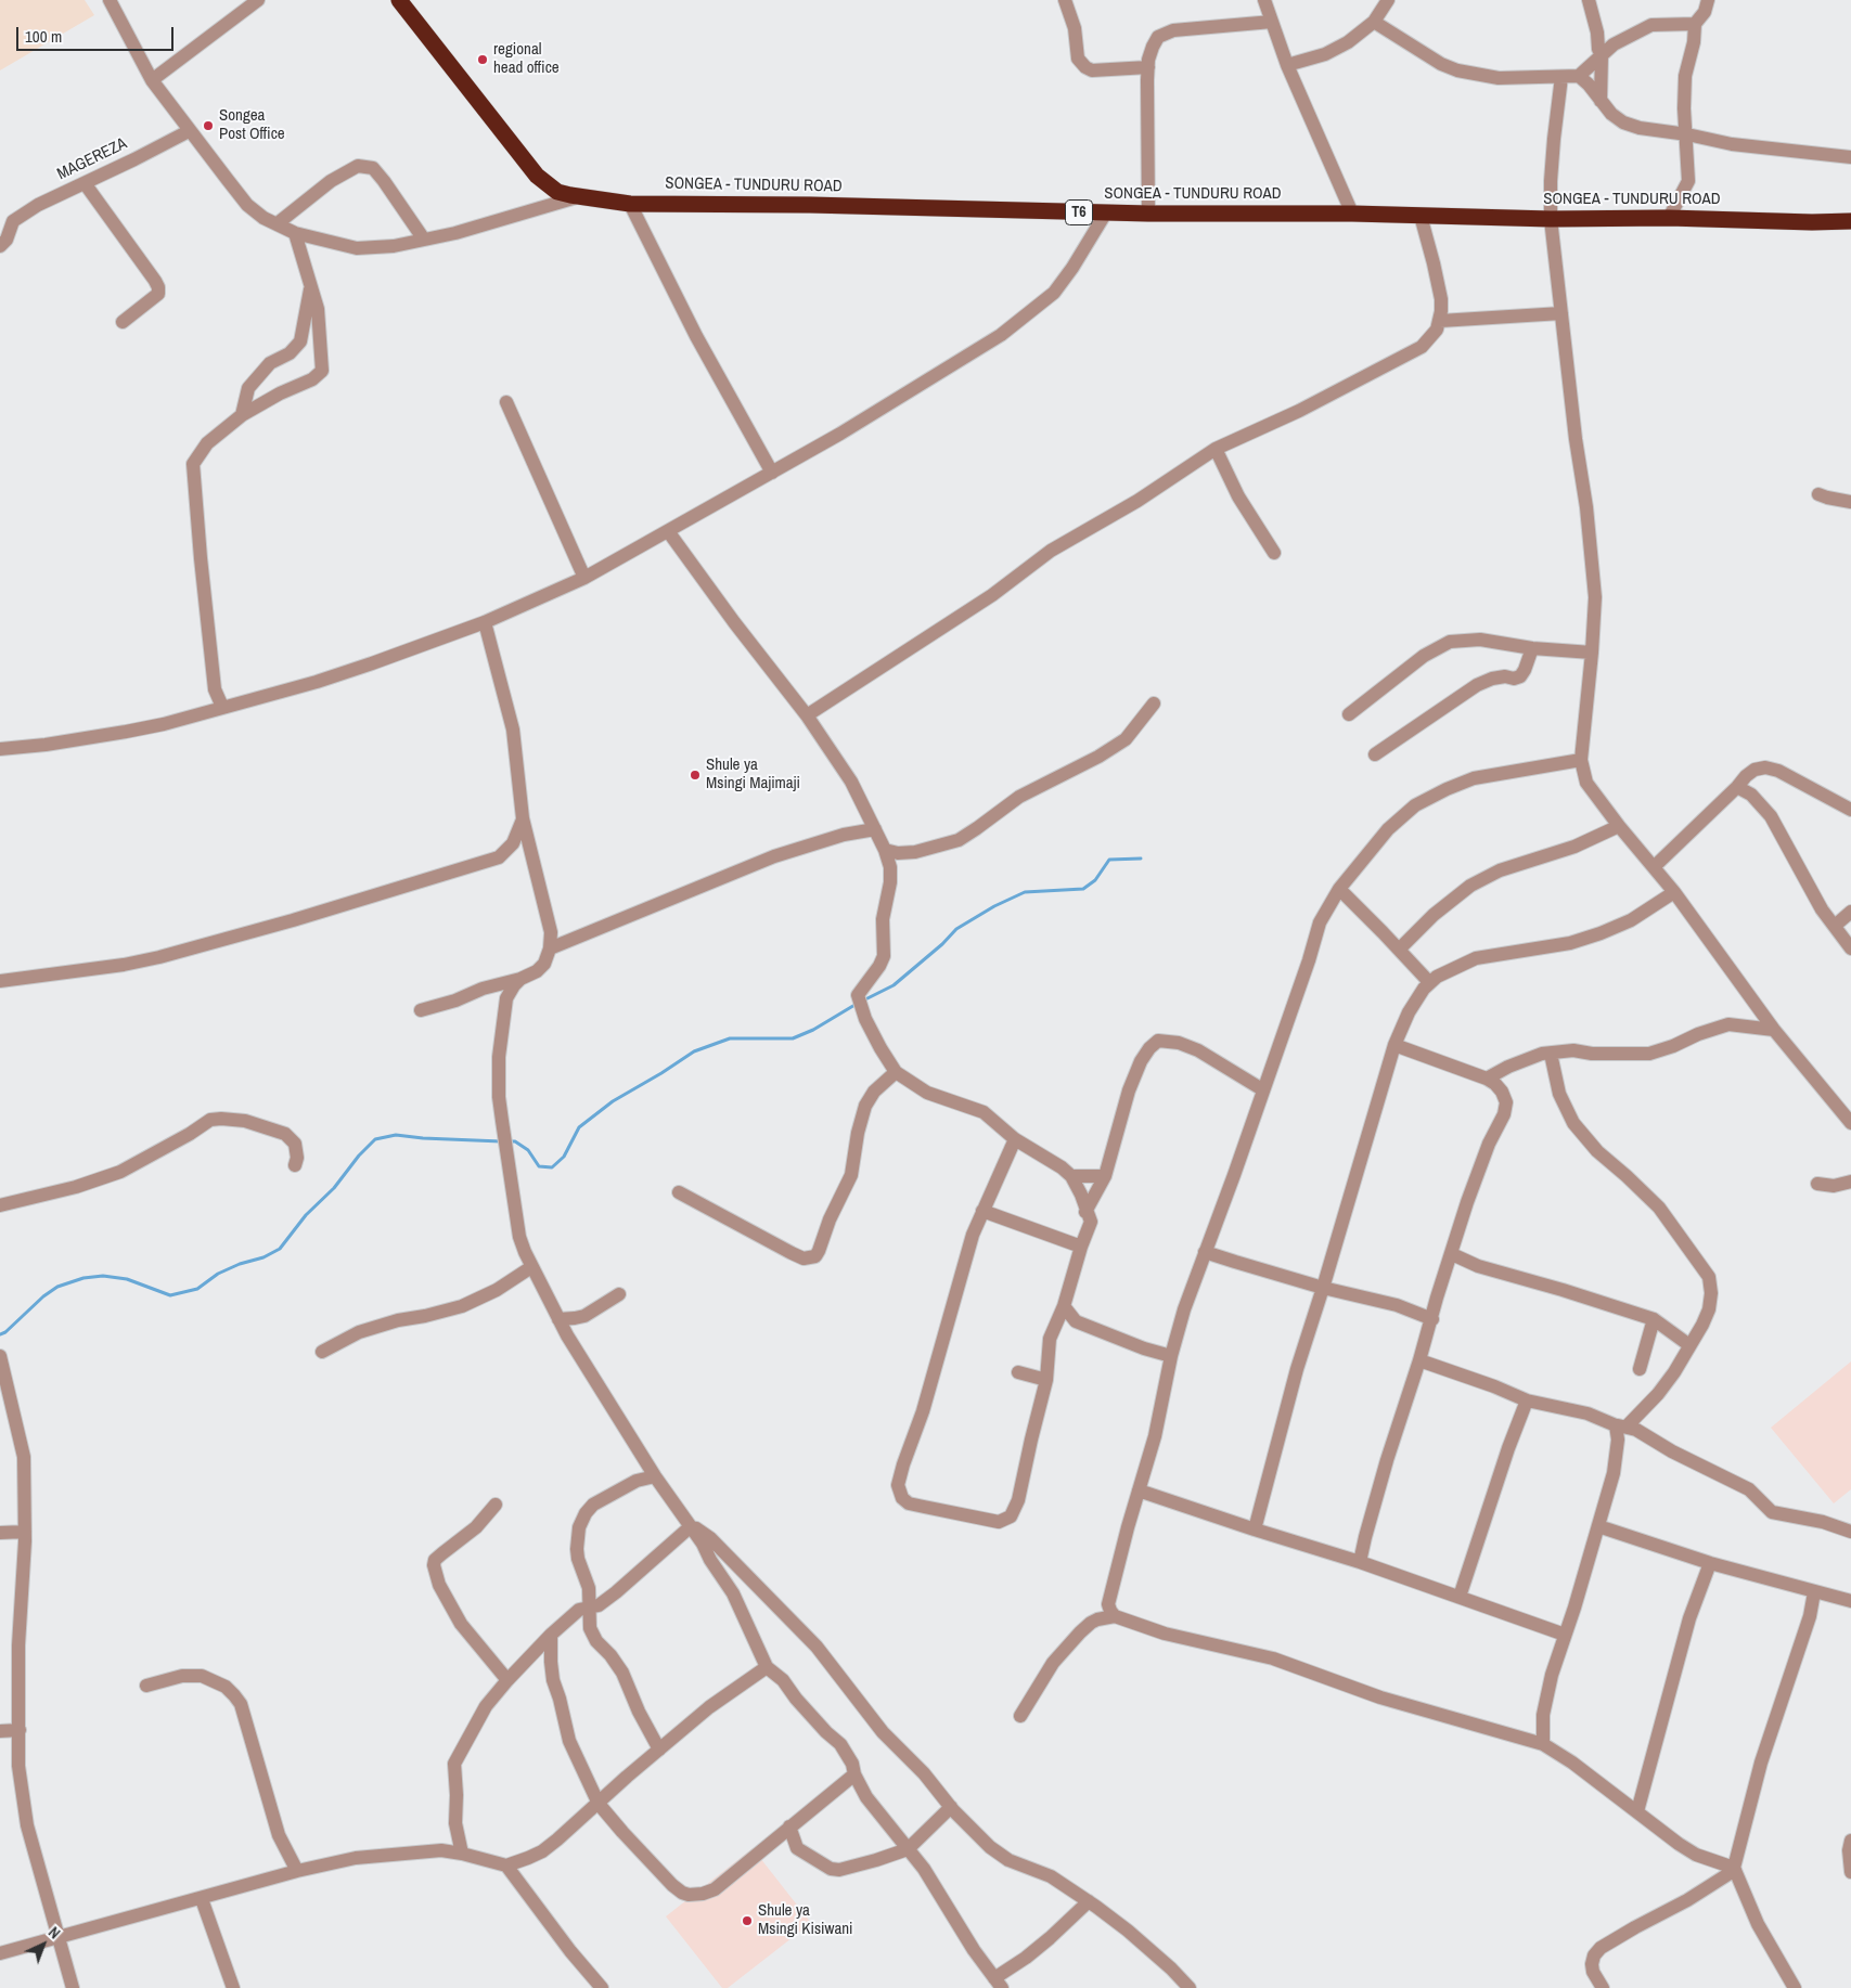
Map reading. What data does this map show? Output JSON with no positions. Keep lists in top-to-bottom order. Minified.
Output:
{"streets":{"highway":["SONGEA - TUNDURU ROAD","T6"],"street":["MAGEREZA"]},"places":["regional head office","Songea Post Office","Shule ya Msingi Majimaji","Shule ya Msingi Kisiwani"],"scale_bar":"100 m","north":"top right"}
